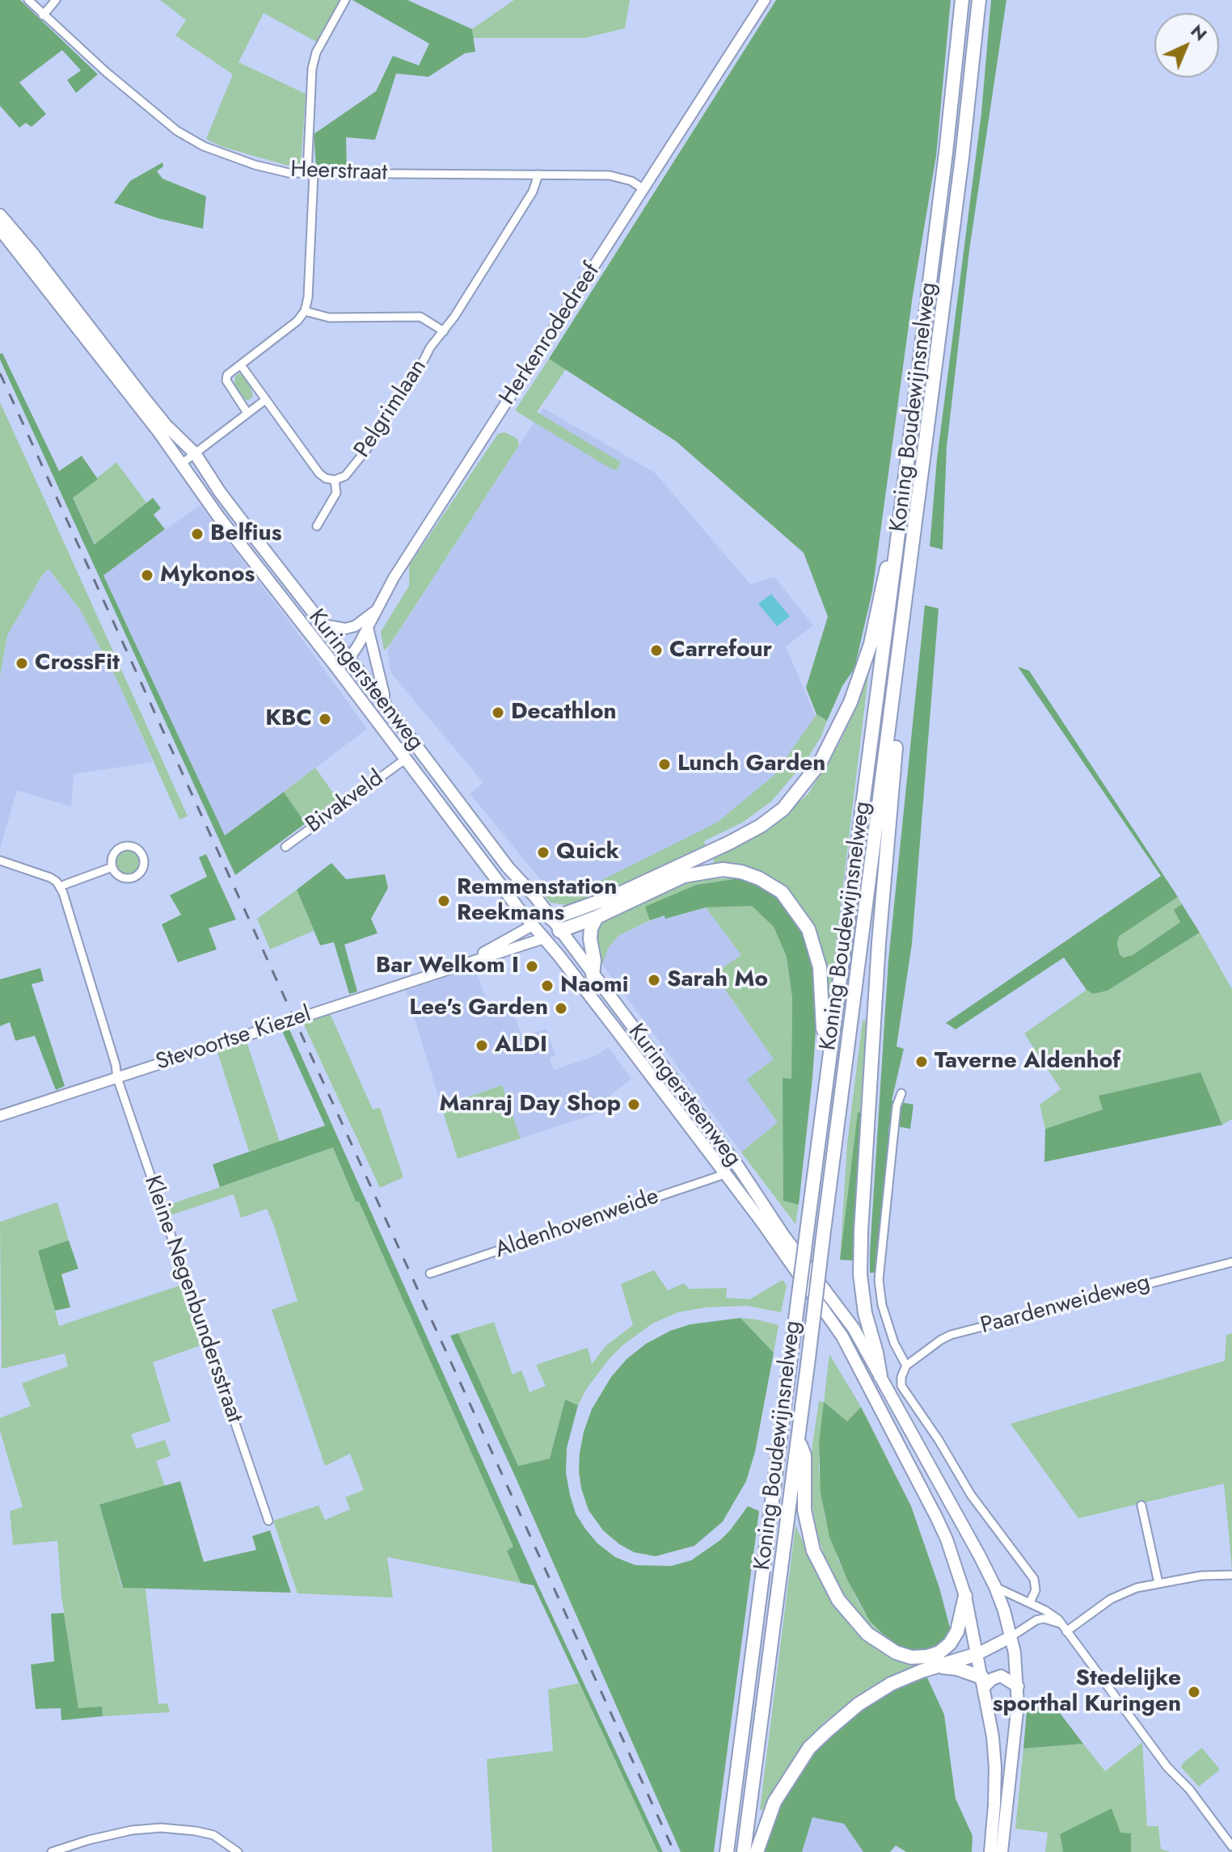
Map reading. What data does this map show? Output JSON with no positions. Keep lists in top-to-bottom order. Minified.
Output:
{"streets":{"highway":["Koning Boudewijnsnelweg"],"main road":["Herkenrodedreef","Kuringersteenweg","Stevoortse Kiezel"],"street":["Heerstraat","Pelgrimlaan","Bivakveld","Aldenhovenweide","Kleine Negenbundersstraat","Paardenweideweg"]},"crossings":[["Heerstraat","Herkenrodedreef"],["Heerstraat","Pelgrimlaan"],["Herkenrodedreef","Kuringersteenweg"],["Kuringersteenweg","Bivakveld"],["Kuringersteenweg","Stevoortse Kiezel"],["Kuringersteenweg","Aldenhovenweide"],["Stevoortse Kiezel","Kleine Negenbundersstraat"]],"places":["Belfius","Mykonos","Carrefour","CrossFit","Decathlon","KBC","Lunch Garden","Quick","Remmenstation Reekmans","Bar Welkom I","Sarah Mo","Naomi","Lee's Garden","ALDI","Taverne Aldenhof","Manraj Day Shop","Stedelijke sporthal Kuringen"],"north":"top right"}
